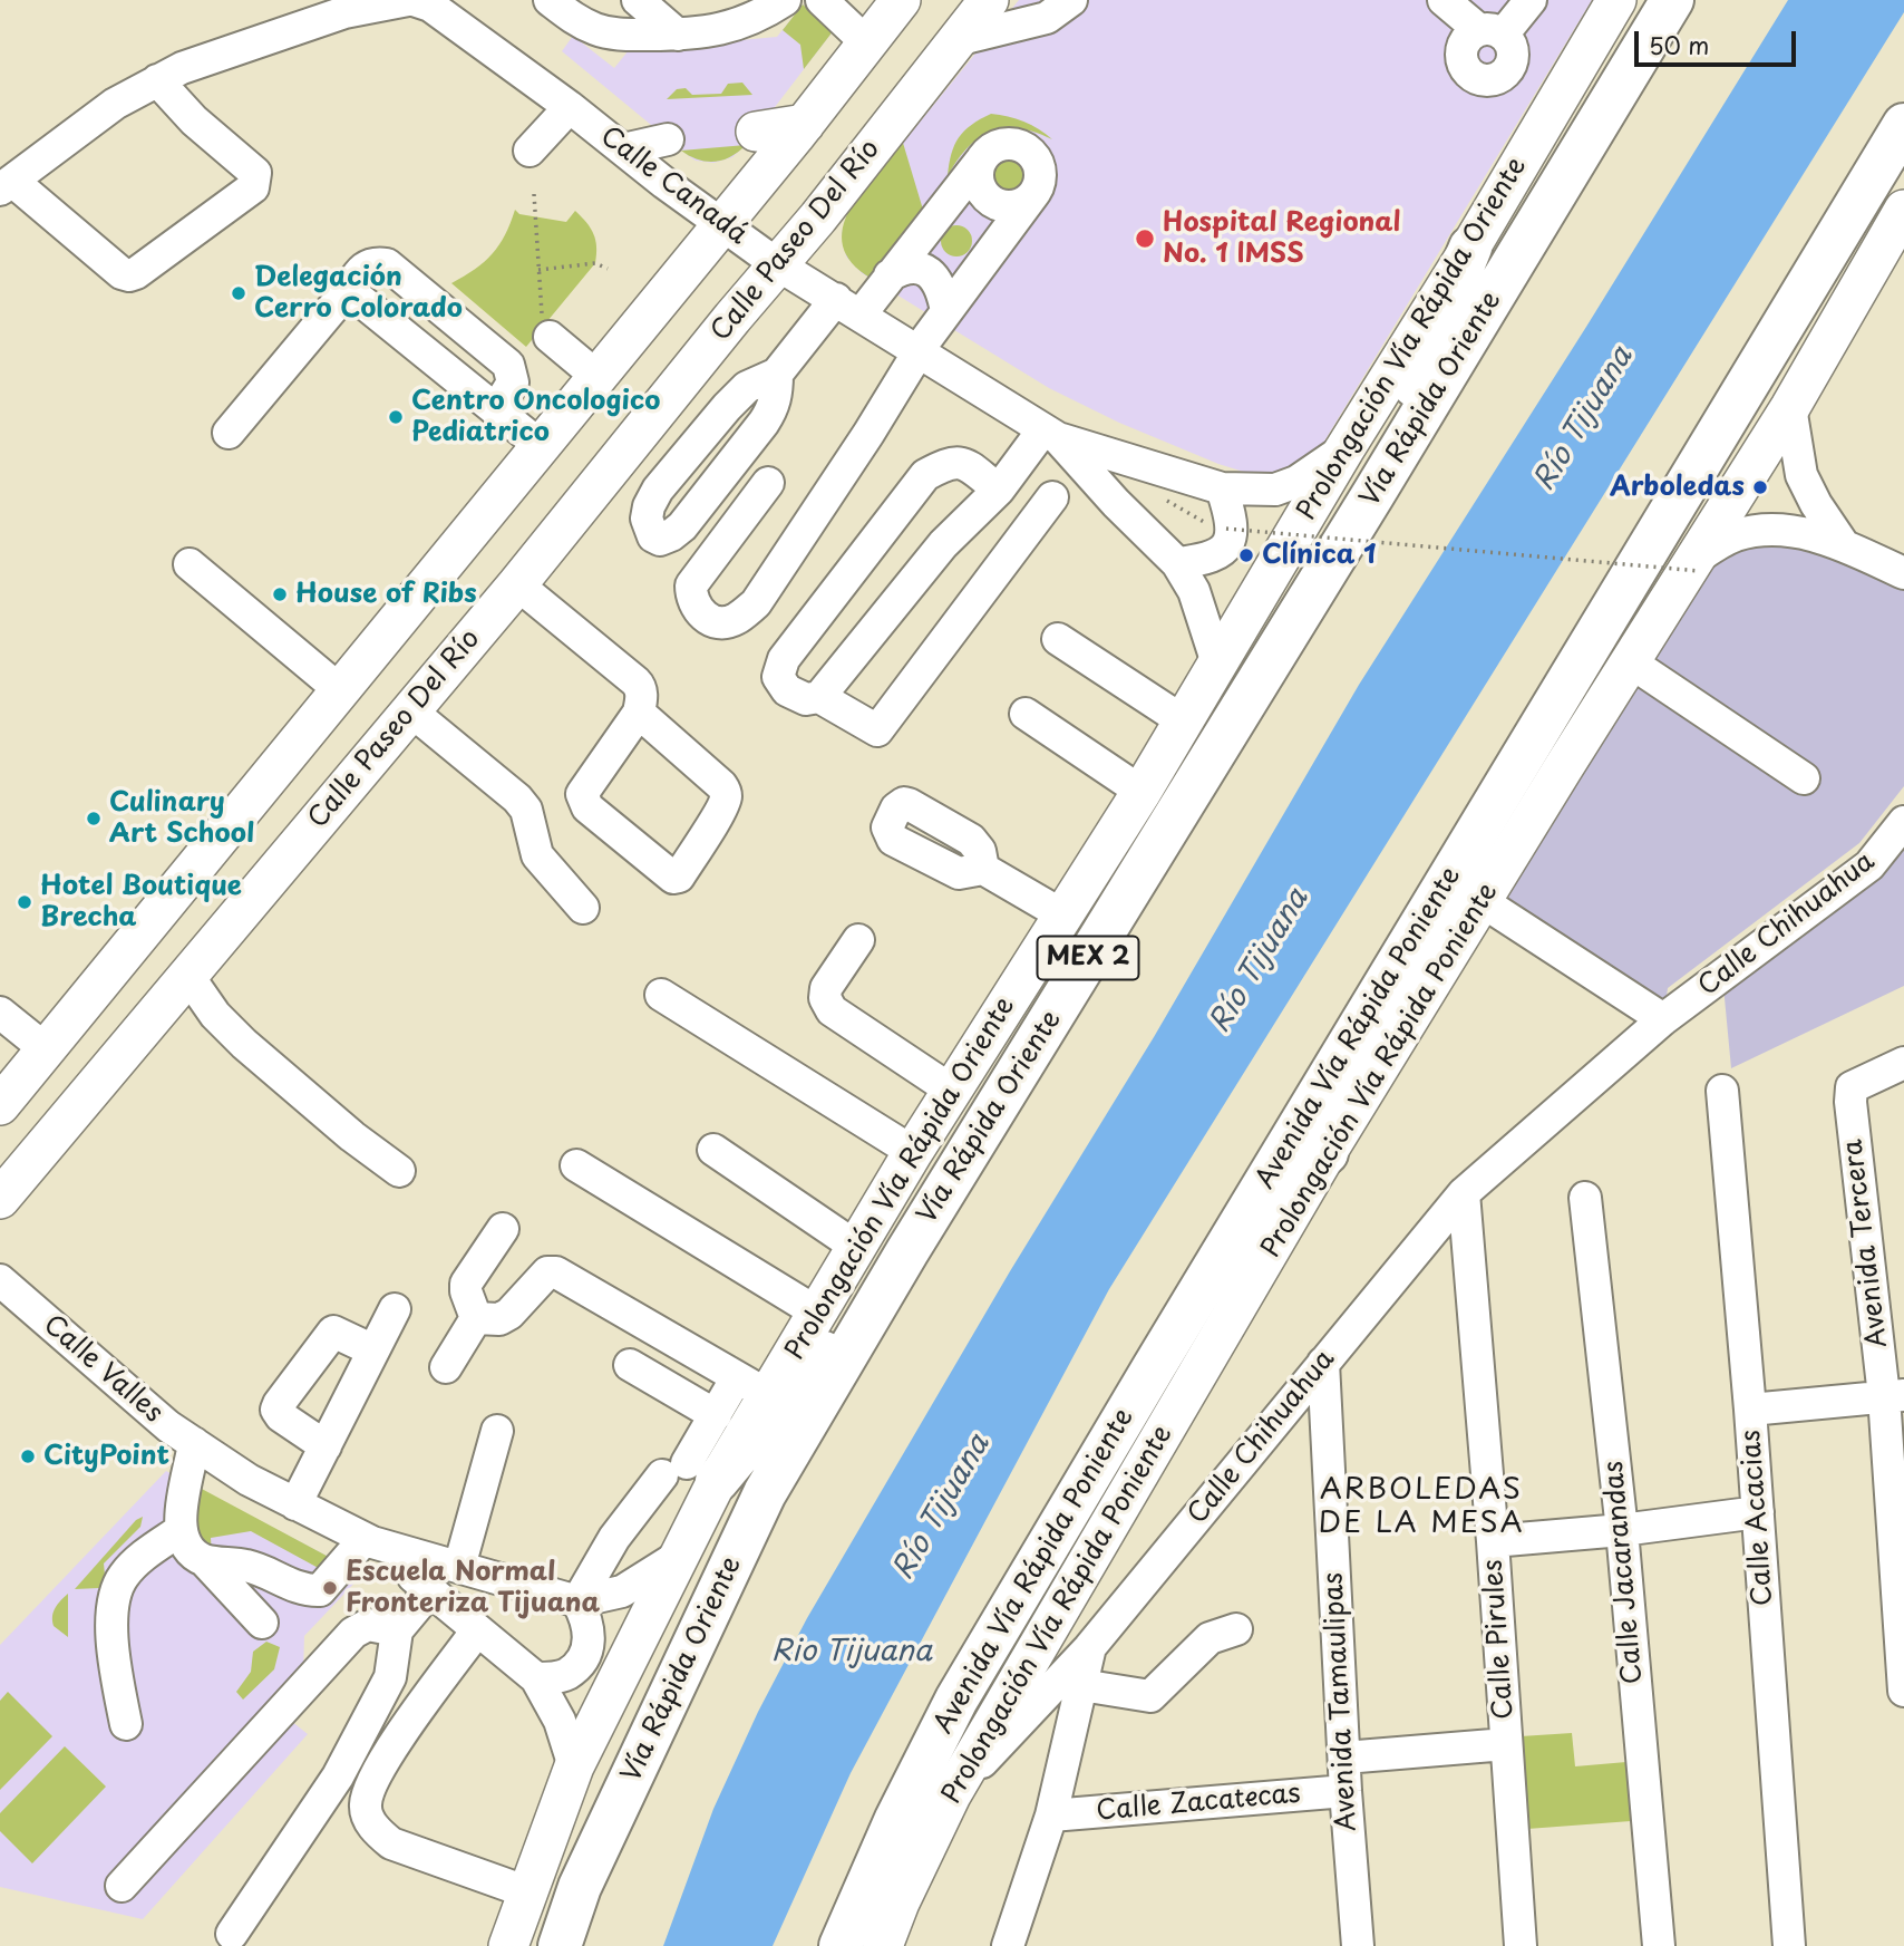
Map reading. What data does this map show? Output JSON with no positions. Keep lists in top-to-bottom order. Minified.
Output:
{"streets":{"highway":["Vía Rápida Oriente","MEX 2","Avenida Vía Rápida Poniente"],"main road":["Calle Paseo Del Río","Prolongación Vía Rápida Oriente","Prolongación Vía Rápida Poniente"],"street":["Calle Canadá","Calle Chihuahua","Avenida Tercera","Calle Valles","Calle Acacias","Calle Jacarandas","Calle Pirules","Avenida Tamaulipas","Calle Zacatecas"]},"crossings":[["Calle Canadá","Calle Paseo Del Río"],["Calle Canadá","Prolongación Vía Rápida Oriente"],["Prolongación Vía Rápida Oriente","Calle Valles"],["Calle Chihuahua","Calle Pirules"],["Calle Chihuahua","Avenida Tamaulipas"],["Calle Chihuahua","Calle Zacatecas"],["Avenida Tamaulipas","Calle Zacatecas"]],"districts":["ARBOLEDAS DE LA MESA"],"water":["Río Tijuana","Rio Tijuana"],"places":["Hospital Regional No. 1 IMSS","Delegación Cerro Colorado","Centro Oncologico Pediatrico","Arboledas","Clínica 1","House of Ribs","Culinary Art School","Hotel Boutique Brecha","CityPoint","Escuela Normal Fronteriza Tijuana"],"scale_bar":"50 m"}
